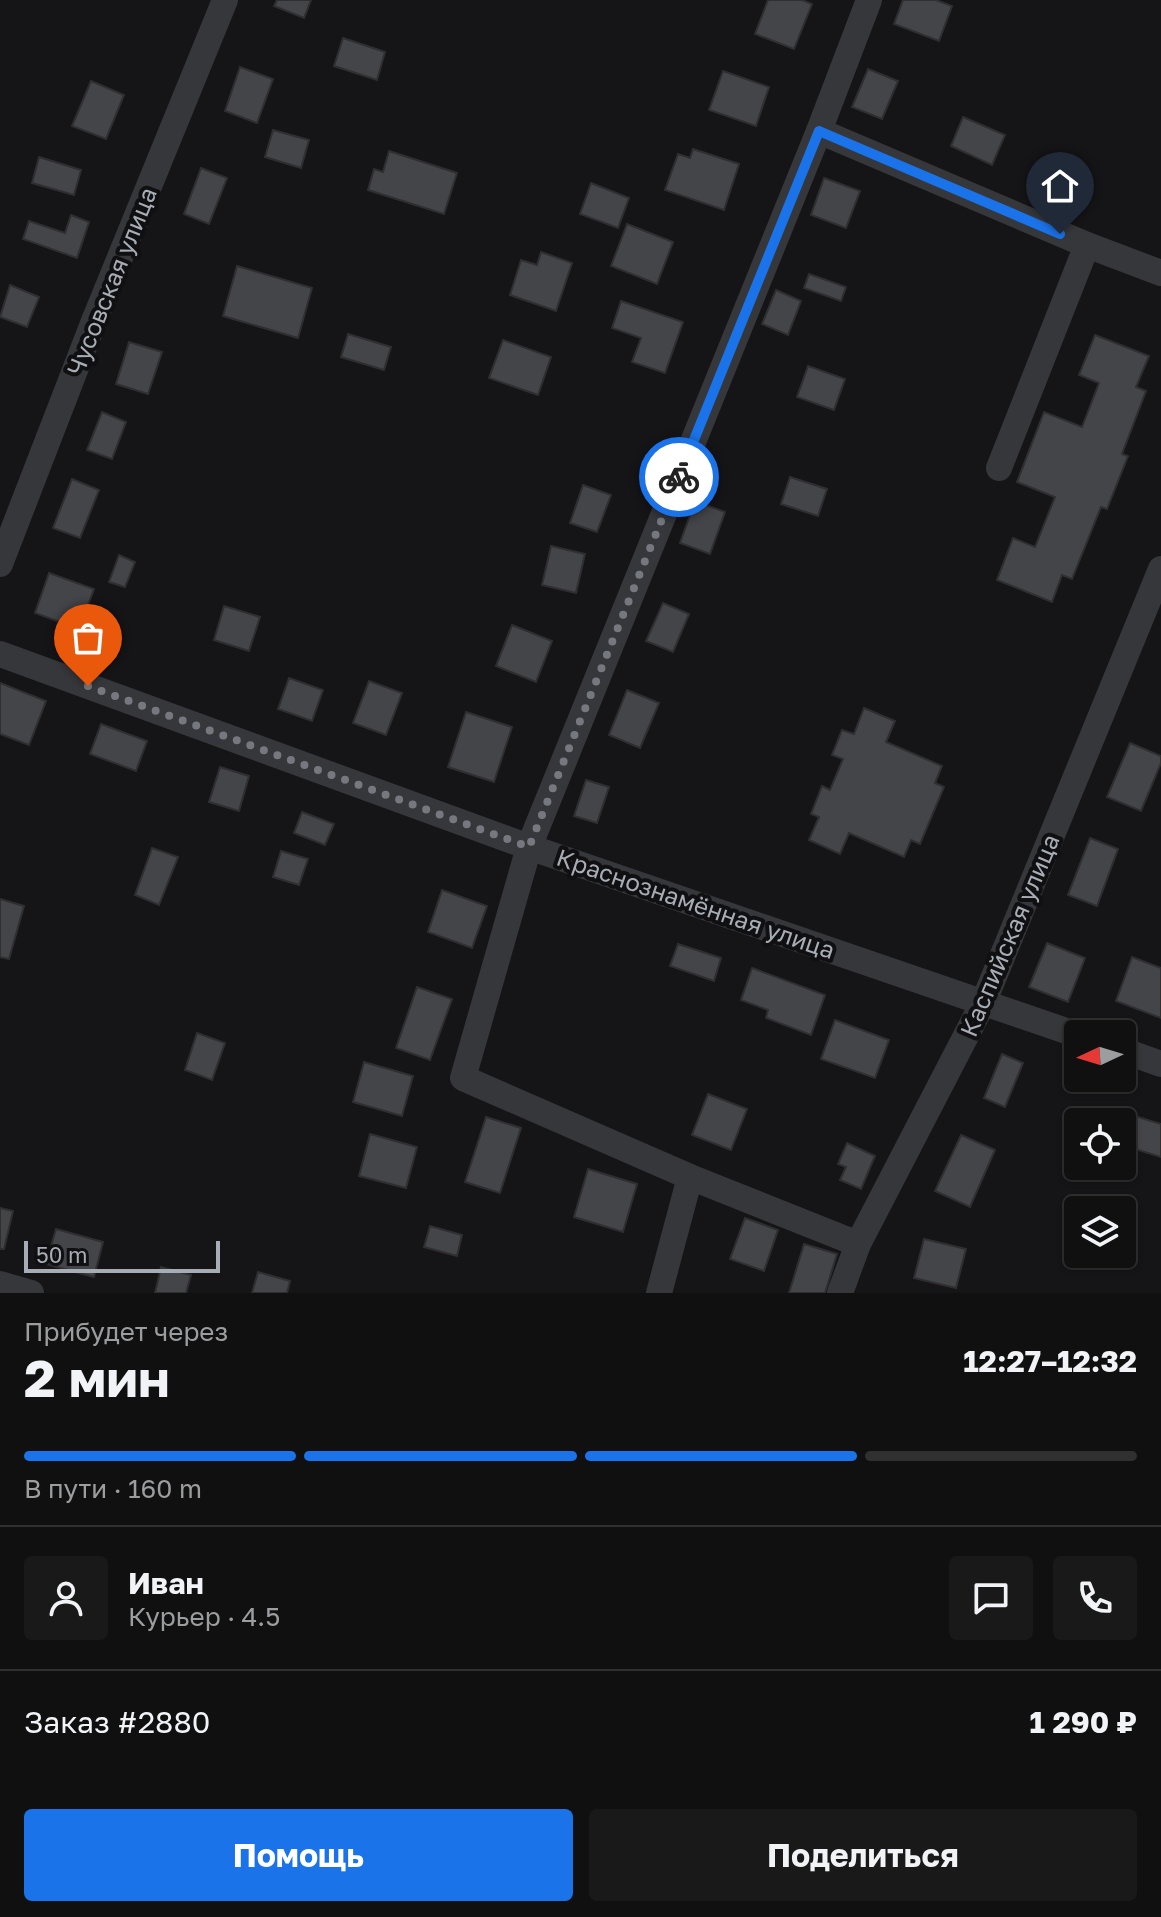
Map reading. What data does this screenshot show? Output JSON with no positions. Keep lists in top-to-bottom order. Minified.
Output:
{"streets":{"street":["Чусовская улица","Краснознамённая улица","Каспийская улица"]},"crossings":[["Краснознамённая улица","Каспийская улица"]],"scale_bar":"50 m","north":"left","page":{"scale":"50 m","heading":["2 мин","Прибудет через","12:27–12:32"],"panel":["Иван","Курьер · 4.5","Заказ #2880","1 290 ₽"],"bar":"В пути · 160 m","buttons":["Помощь","Поделиться"]}}
